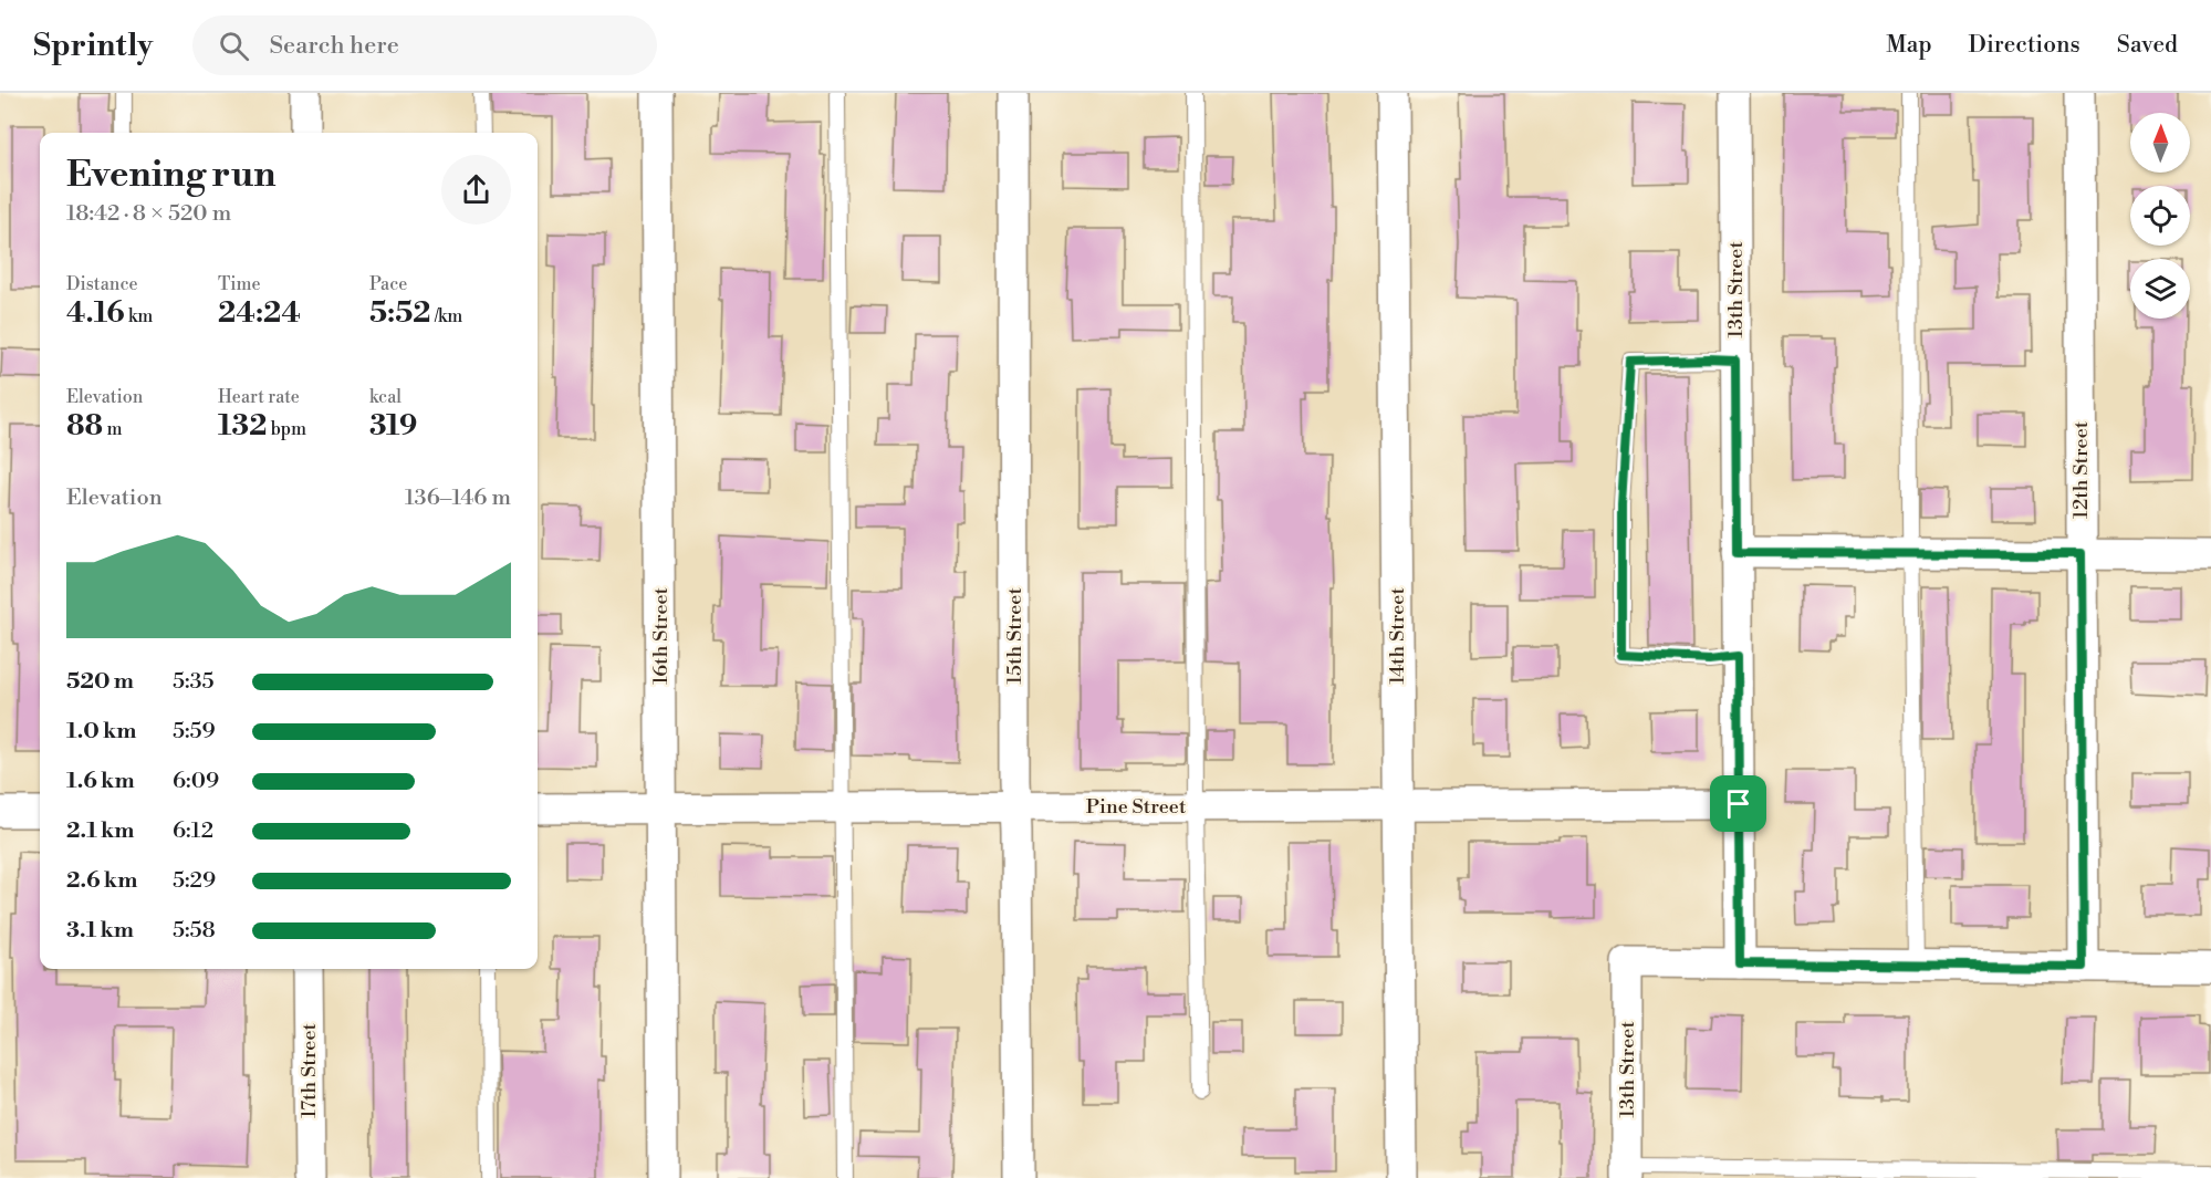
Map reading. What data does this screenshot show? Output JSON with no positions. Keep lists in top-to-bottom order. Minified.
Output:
{"streets":{"street":["13th Street","12th Street","16th Street","15th Street","14th Street","Pine Street","17th Street"]},"crossings":[["13th Street","Pine Street"],["16th Street","Pine Street"],["15th Street","Pine Street"],["14th Street","Pine Street"]],"north":"top","page":{"header":"Sprintly","search":"Search here","nav":["Map","Directions","Saved"],"heading":["Evening run","18:42 · 8 × 520 m"],"stats":[["Distance","4.16 km"],["Time","24:24"],["Pace","5:52 /km"],["Elevation","88 m"],["Heart rate","132 bpm"],["kcal","319"]],"chart":["Elevation","136–146 m"],"list":[{"name":"520 m","note":"5:35"},{"name":"1.0 km","note":"5:59"},{"name":"1.6 km","note":"6:09"},{"name":"2.1 km","note":"6:12"},{"name":"2.6 km","note":"5:29"},{"name":"3.1 km","note":"5:58"}]}}
